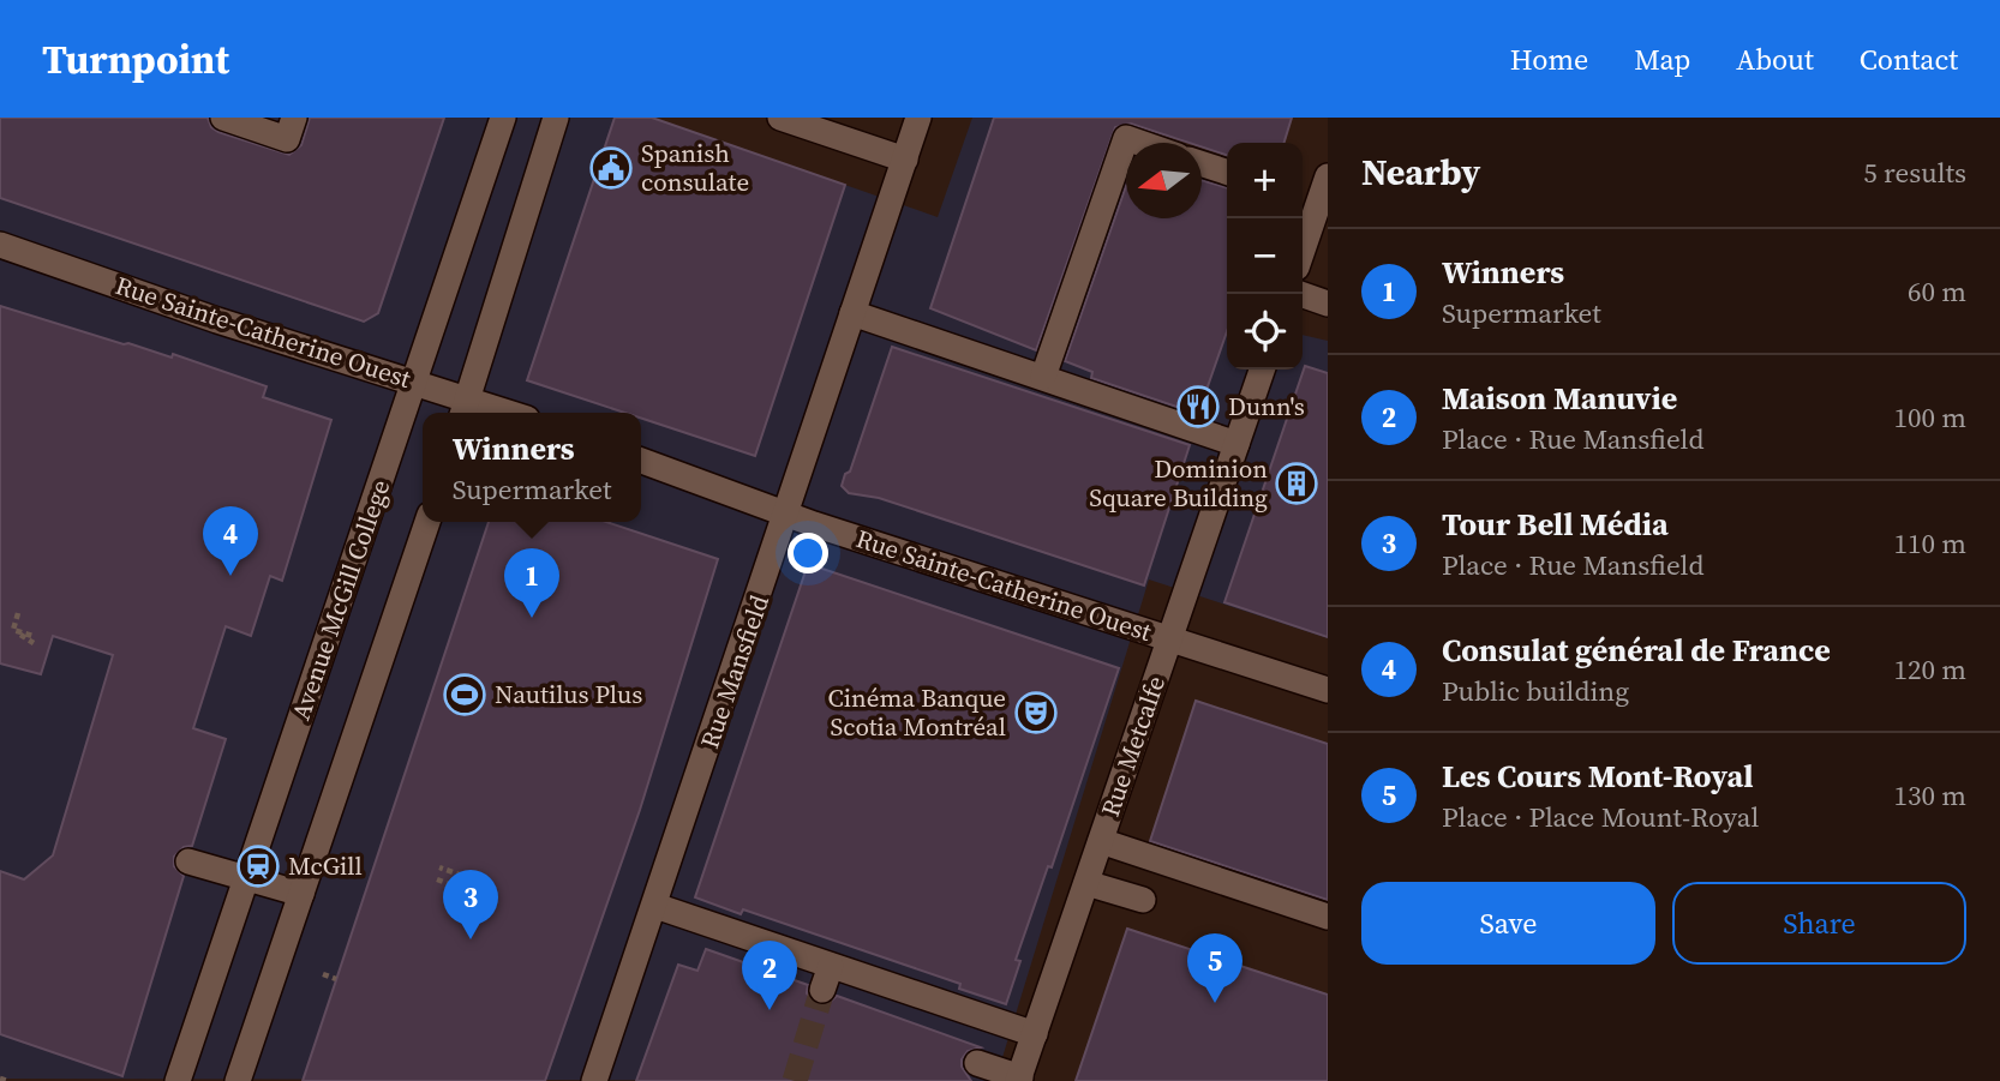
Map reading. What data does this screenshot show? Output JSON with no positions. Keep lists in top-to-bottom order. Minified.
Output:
{"streets":{"street":["Rue Sainte-Catherine Ouest","Avenue McGill College","Rue Mansfield","Rue Metcalfe"]},"crossings":[["Rue Sainte-Catherine Ouest","Avenue McGill College"],["Rue Sainte-Catherine Ouest","Rue Mansfield"],["Rue Sainte-Catherine Ouest","Rue Metcalfe"]],"places":{"public building":["Spanish consulate"],"restaurant":["Dunn's"],"building":["Dominion Square Building"],"sports":["Nautilus Plus"],"theatre":["Cinéma Banque Scotia Montréal"],"station":["McGill"]},"north":"left","page":{"header":"Turnpoint","nav":["Home","Map","About","Contact"],"heading":["Nearby","5 results"],"map_buttons":["+","−"],"list":[{"mark":"1","name":"Winners","note":"Supermarket","value":"60 m"},{"mark":"2","name":"Maison Manuvie","note":"Place · Rue Mansfield","value":"100 m"},{"mark":"3","name":"Tour Bell Média","note":"Place · Rue Mansfield","value":"110 m"},{"mark":"4","name":"Consulat général de France","note":"Public building","value":"120 m"},{"mark":"5","name":"Les Cours Mont-Royal","note":"Place · Place Mount-Royal","value":"130 m"}],"popup":["Winners","Supermarket"],"pins":["4","1","3","5","2"],"buttons":["Save","Share"]}}
